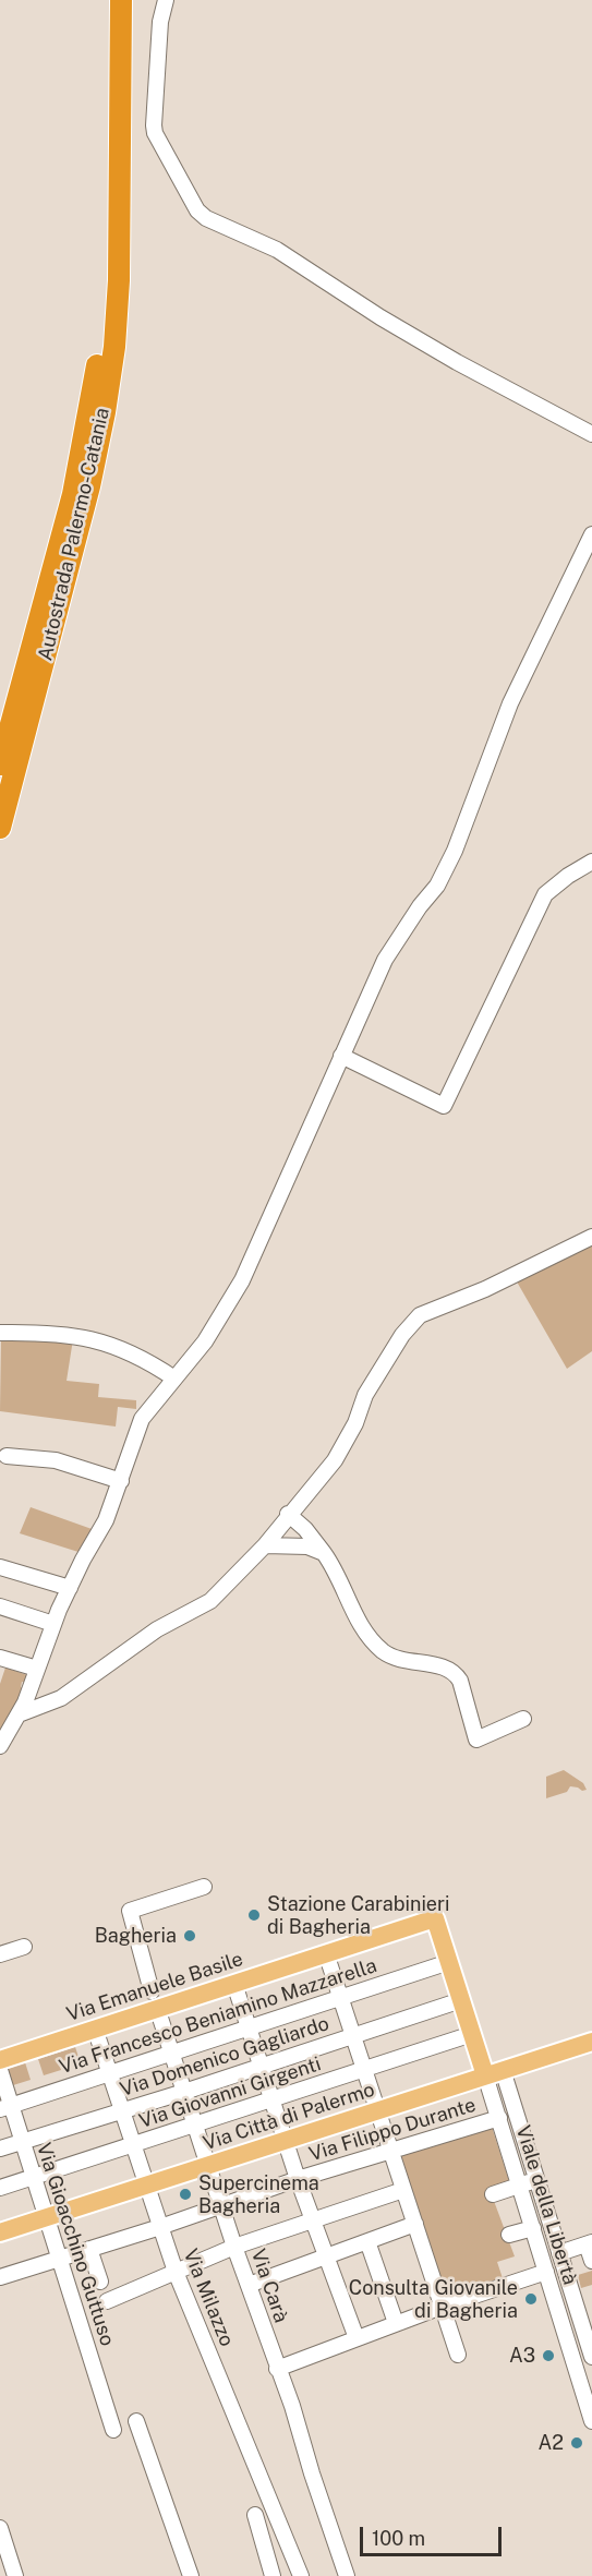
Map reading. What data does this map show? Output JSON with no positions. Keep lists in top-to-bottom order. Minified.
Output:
{"streets":{"highway":["Autostrada Palermo-Catania"],"main road":["Via Emanuele Basile","Via Città di Palermo"],"street":["Via Francesco Beniamino Mazzarella","Via Domenico Gagliardo","Via Giovanni Girgenti","Via Filippo Durante","Viale della Libertà","Via Gioacchino Guttuso","Via Carà","Via Milazzo"]},"crossings":[["Via Emanuele Basile","Via Francesco Beniamino Mazzarella"],["Via Emanuele Basile","Via Carà"],["Via Emanuele Basile","Via Milazzo"],["Via Francesco Beniamino Mazzarella","Via Gioacchino Guttuso"],["Via Francesco Beniamino Mazzarella","Via Carà"],["Via Francesco Beniamino Mazzarella","Via Milazzo"],["Via Domenico Gagliardo","Via Gioacchino Guttuso"],["Via Domenico Gagliardo","Via Carà"],["Via Domenico Gagliardo","Via Milazzo"],["Via Giovanni Girgenti","Via Gioacchino Guttuso"],["Via Giovanni Girgenti","Via Carà"],["Via Giovanni Girgenti","Via Milazzo"],["Via Città di Palermo","Viale della Libertà"],["Via Città di Palermo","Via Gioacchino Guttuso"],["Via Città di Palermo","Via Carà"],["Via Città di Palermo","Via Milazzo"],["Via Filippo Durante","Viale della Libertà"],["Via Filippo Durante","Via Gioacchino Guttuso"],["Via Filippo Durante","Via Carà"],["Via Filippo Durante","Via Milazzo"]],"places":["Stazione Carabinieri di Bagheria","Bagheria","Supercinema Bagheria","Consulta Giovanile di Bagheria","A3","A2"],"scale_bar":"100 m"}
